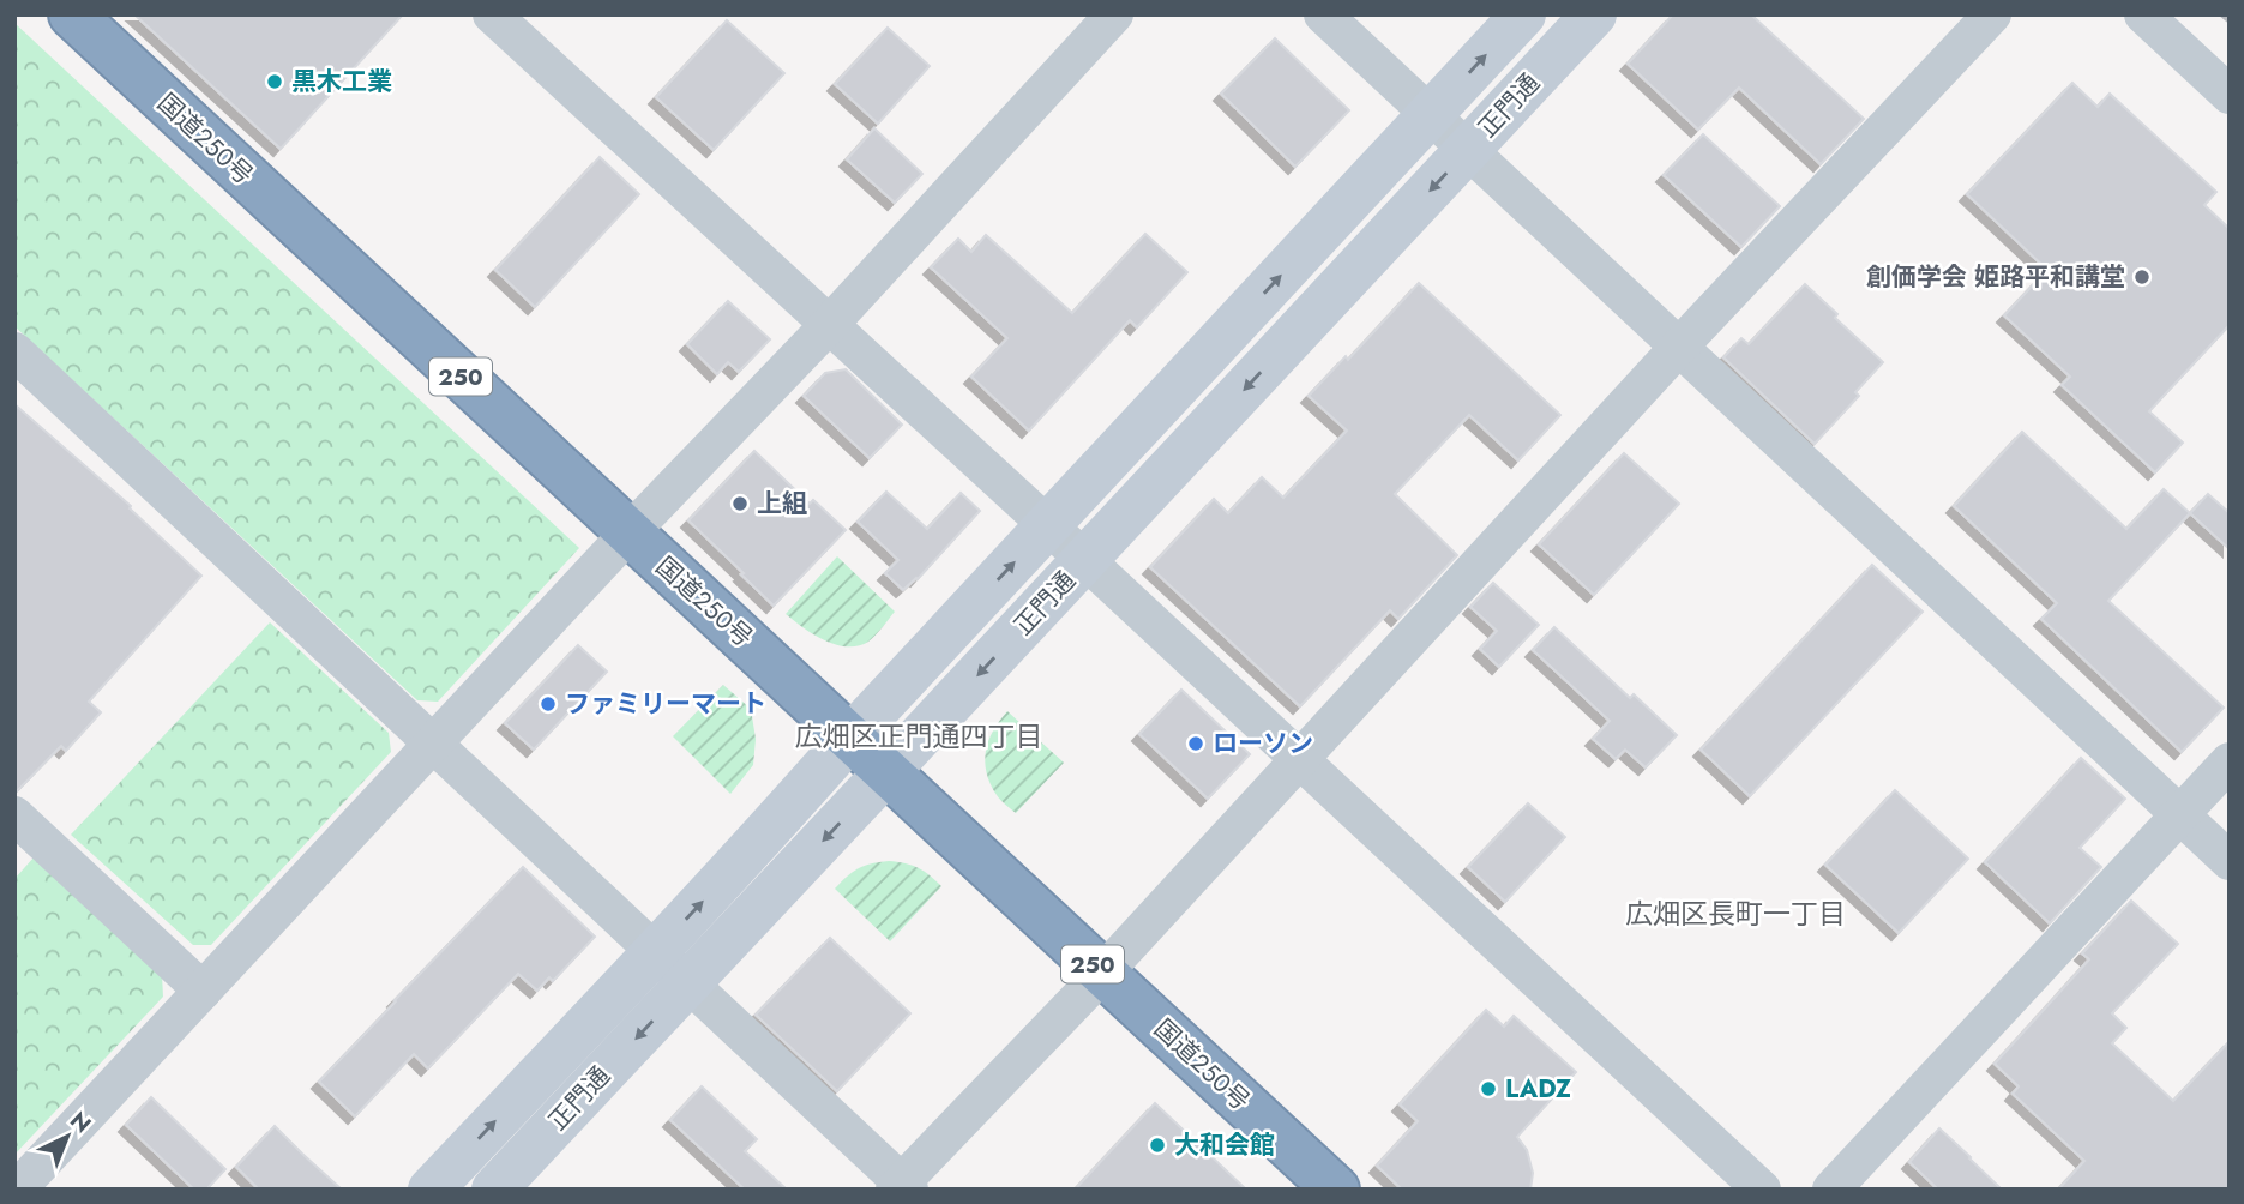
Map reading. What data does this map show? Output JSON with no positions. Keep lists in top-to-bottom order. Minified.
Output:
{"streets":{"highway":["国道250号","250"],"street":["正門通"]},"crossings":[["正門通","国道250号"]],"districts":["広畑区正門通四丁目","広畑区長町一丁目"],"places":["黒木工業","創価学会 姫路平和講堂","上組","ファミリーマート","ローソン","LADZ","大和会館"],"north":"top right"}
